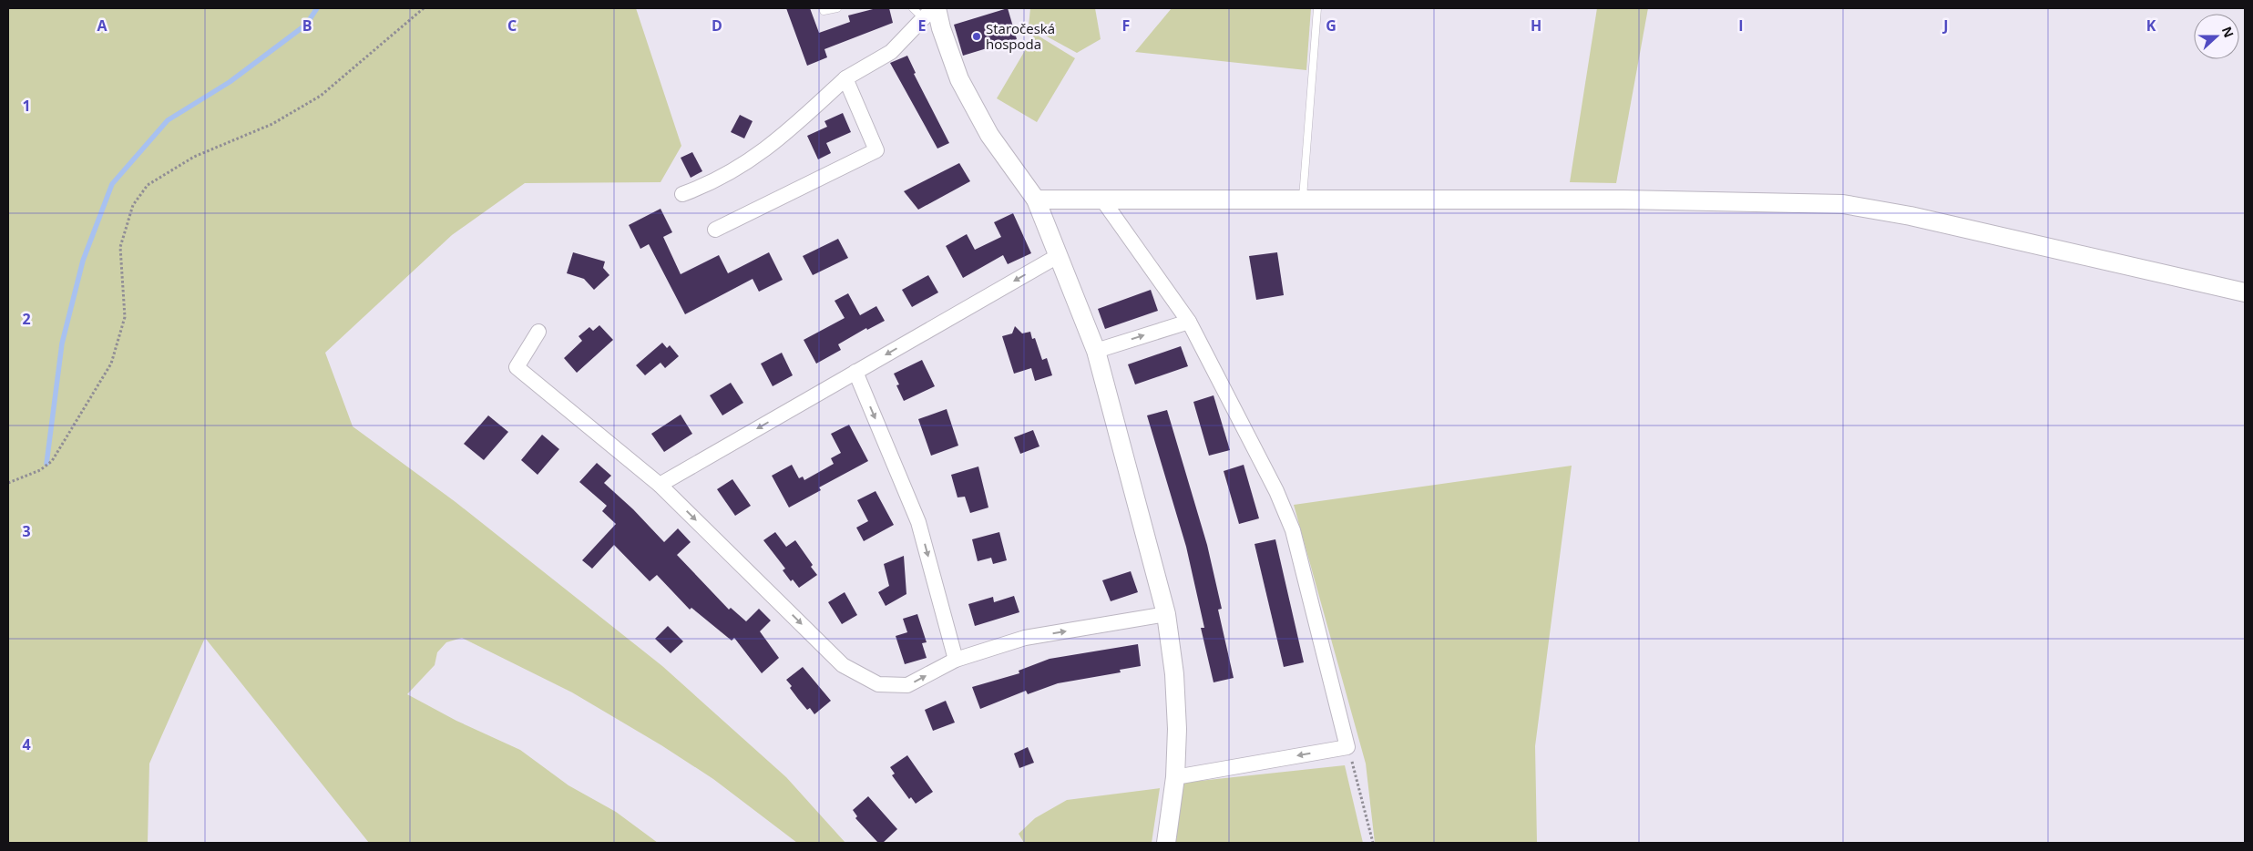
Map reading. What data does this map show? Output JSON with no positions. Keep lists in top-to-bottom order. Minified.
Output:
{"places":["Staročeská hospoda"],"north":"right","grid":{"columns":["A","B","C","D","E","F","G","H","I","J","K"],"rows":["1","2","3","4"]}}
